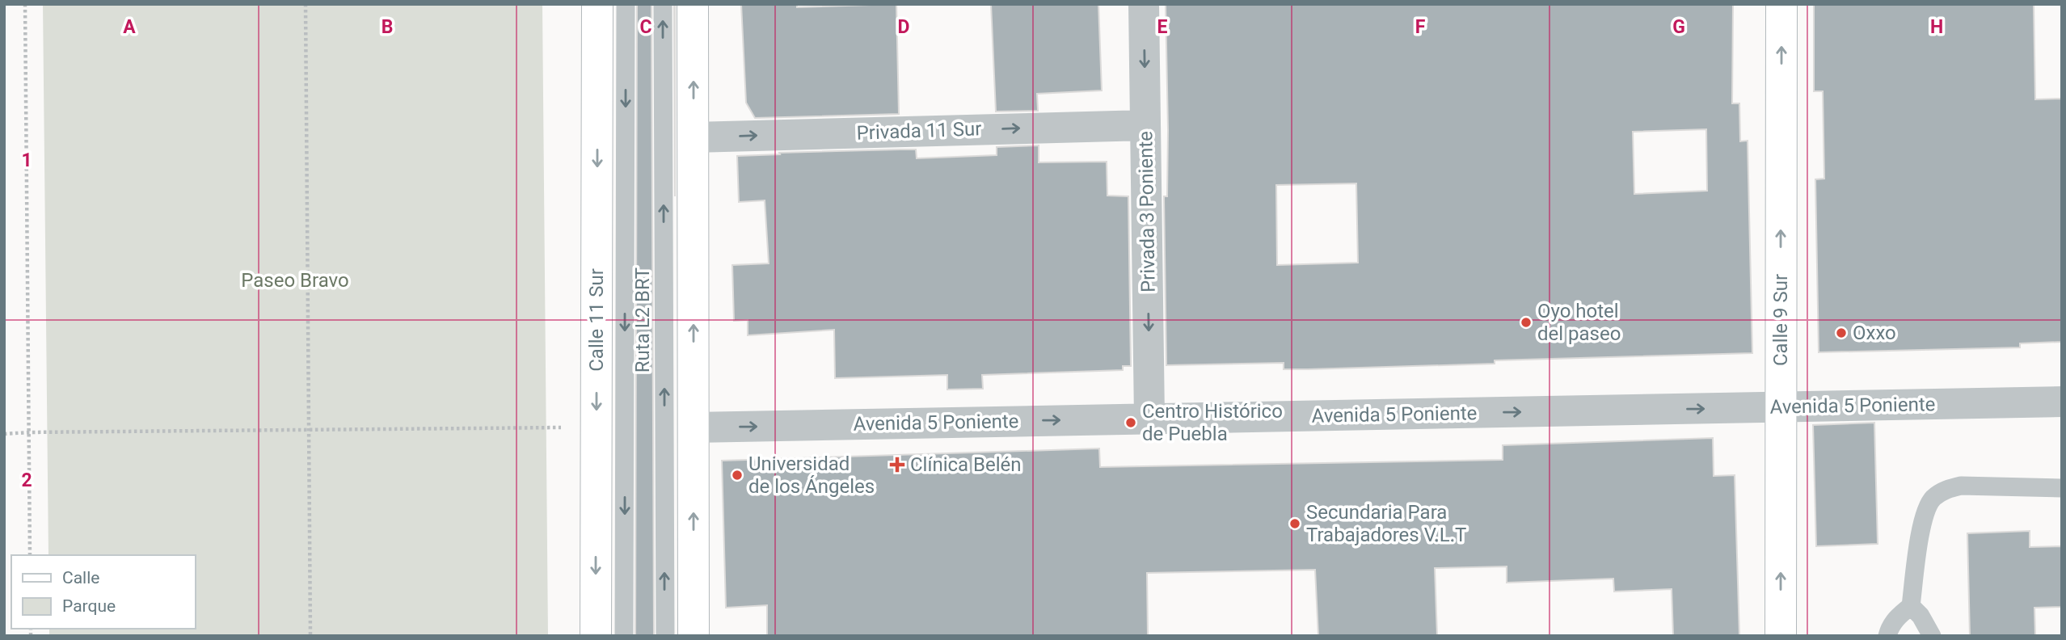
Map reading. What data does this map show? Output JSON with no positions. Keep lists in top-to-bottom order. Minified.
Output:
{"streets":{"main road":["Calle 11 Sur","Calle 9 Sur"],"street":["Privada 11 Sur","Privada 3 Poniente","Avenida 5 Poniente"],"lane":["Ruta L2 BRT"]},"crossings":[["Privada 11 Sur","Privada 3 Poniente"],["Privada 3 Poniente","Avenida 5 Poniente"],["Calle 9 Sur","Avenida 5 Poniente"]],"one_way":["Privada 11 Sur","Privada 3 Poniente","Calle 9 Sur","Avenida 5 Poniente"],"parks":["Paseo Bravo"],"places":{"other":["Oyo hotel del paseo","Oxxo","Centro Histórico de Puebla","Universidad de los Ángeles","Secundaria Para Trabajadores V.L.T"],"health":["Clínica Belén"]},"legend":["Calle","Parque"],"grid":{"columns":["A","B","C","D","E","F","G","H"],"rows":["1","2"]}}
